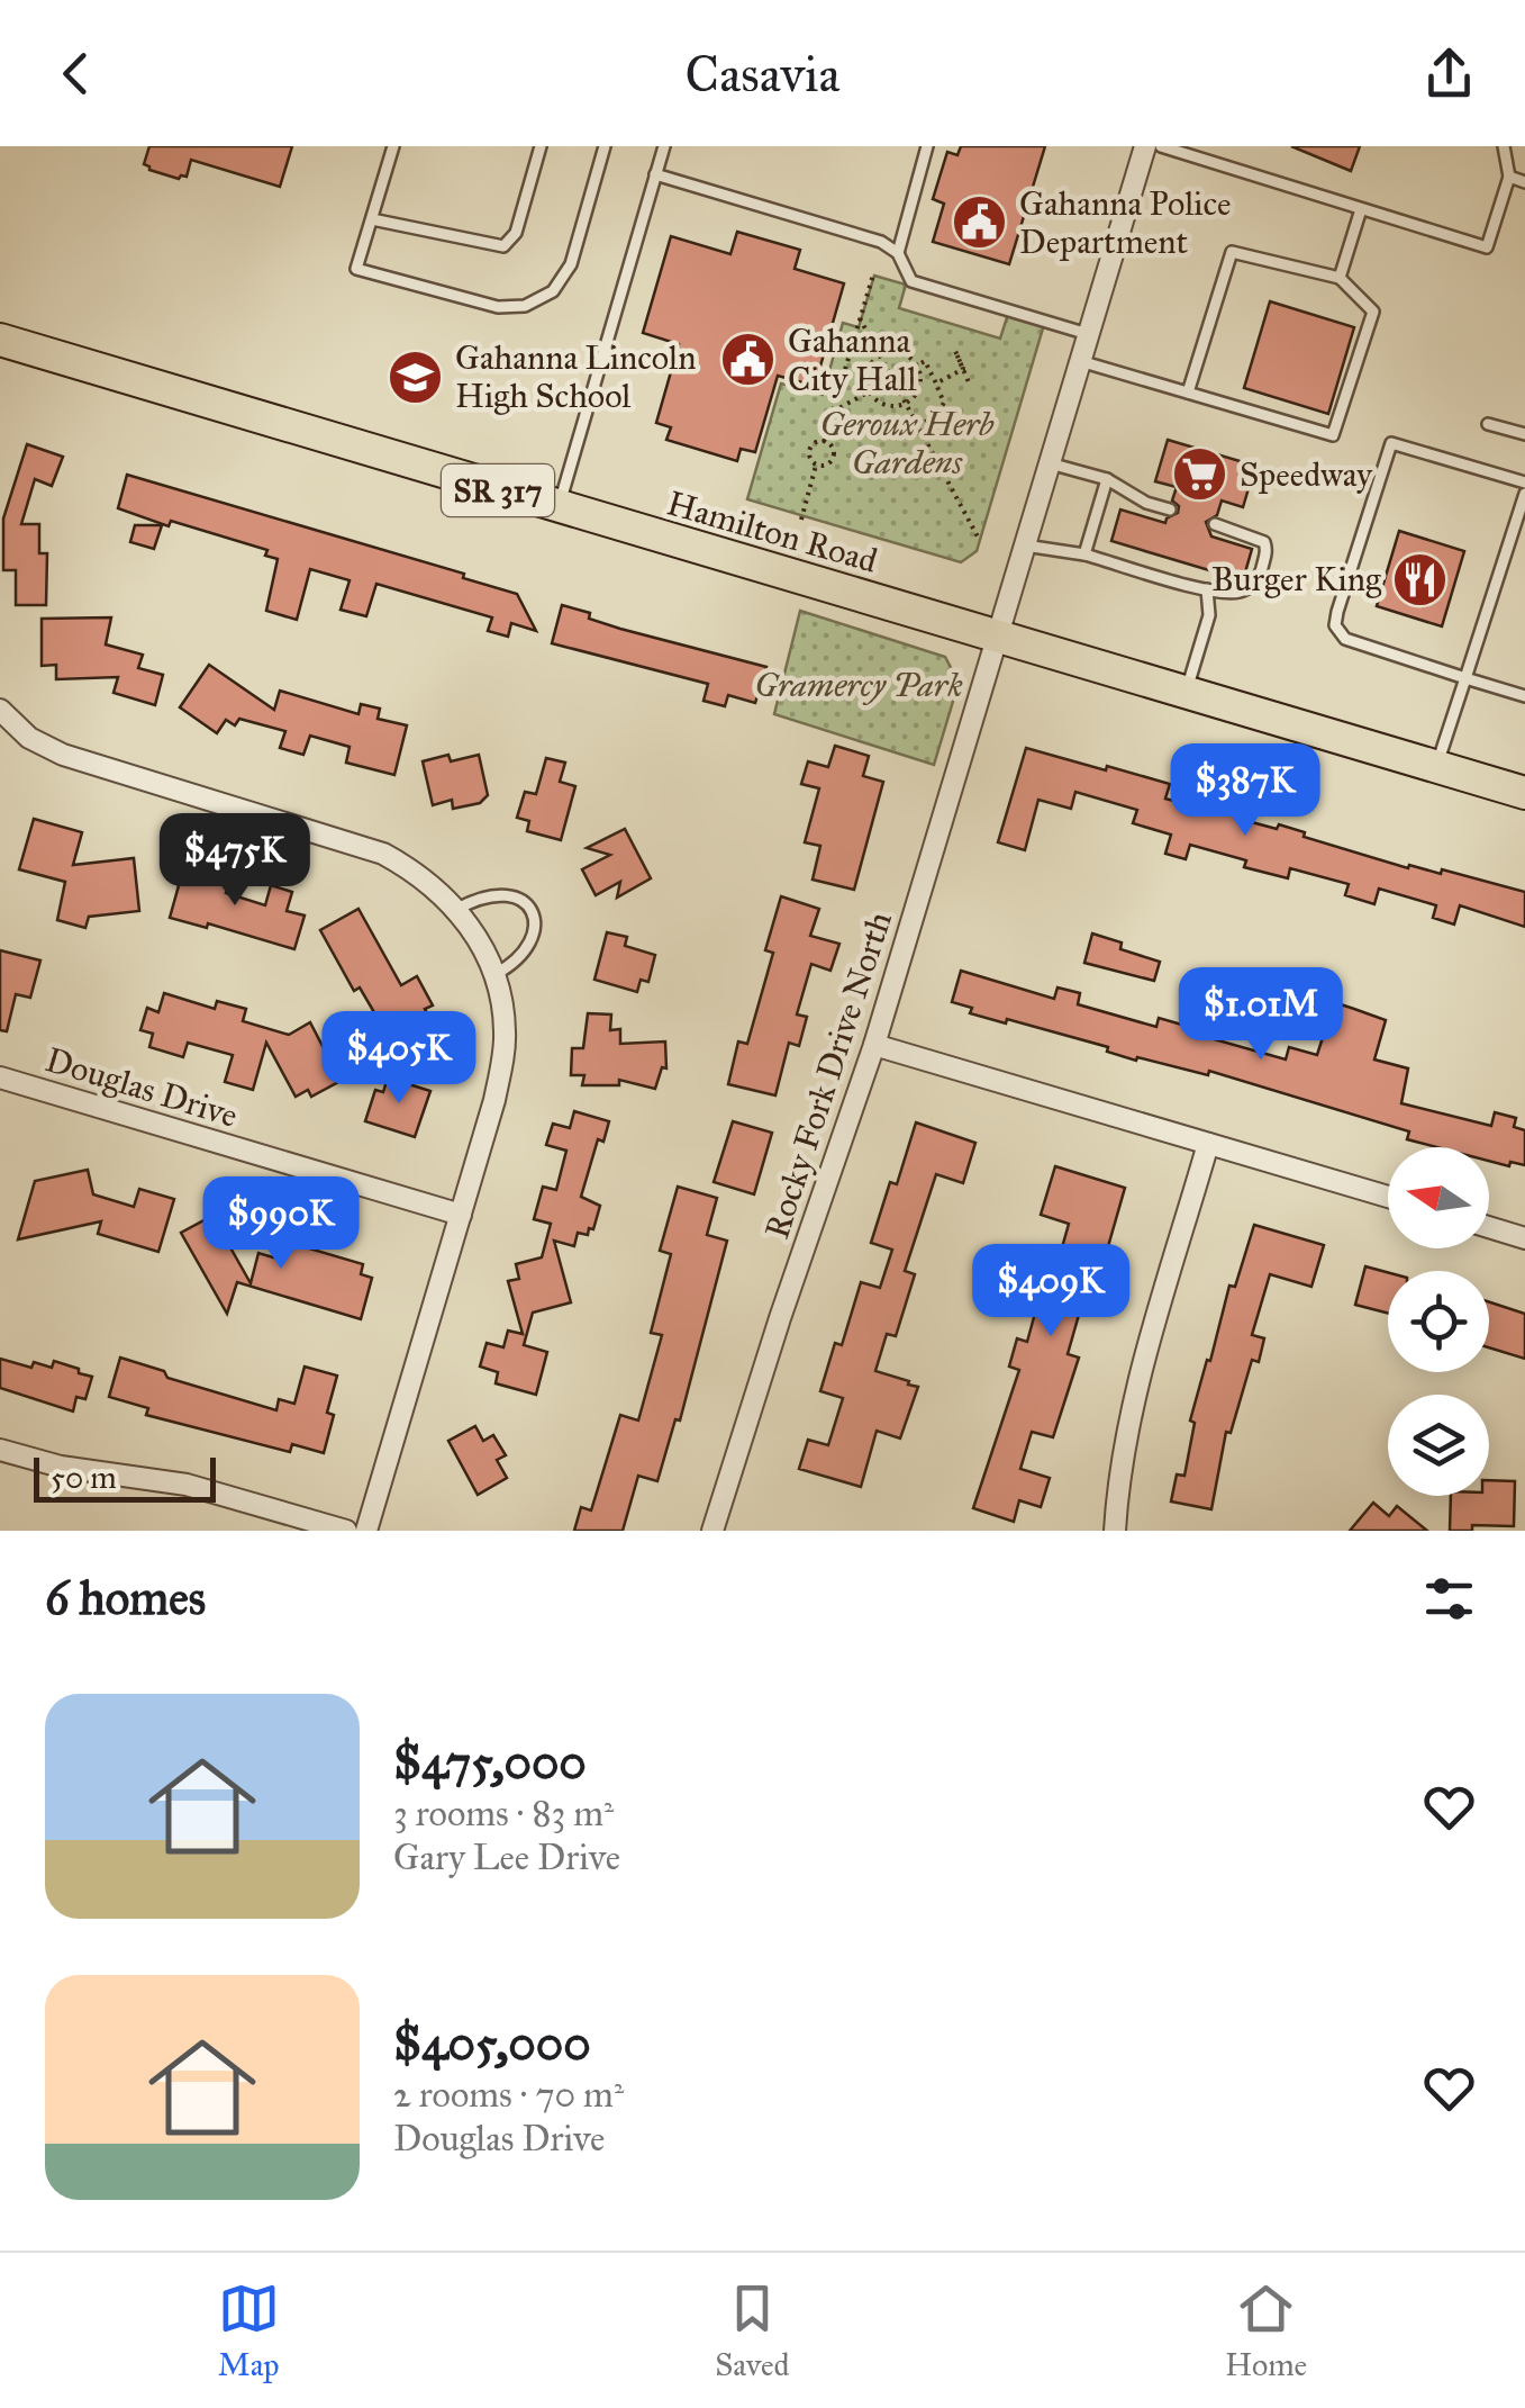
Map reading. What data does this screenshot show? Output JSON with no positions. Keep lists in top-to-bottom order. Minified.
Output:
{"streets":{"main road":["SR 317","Hamilton Road"],"street":["Rocky Fork Drive North","Douglas Drive"]},"crossings":[["Hamilton Road","Rocky Fork Drive North"]],"parks":["Geroux Herb Gardens","Gramercy Park"],"places":{"public building":["Gahanna Police Department","Gahanna City Hall"],"school or university":["Gahanna Lincoln High School"],"supermarket":["Speedway"],"restaurant":["Burger King"]},"scale_bar":"50 m","north":"left","page":{"header":"Casavia","price":["$387K","$475K","$1.01M","$405K","$990K","$409K"],"scale":"50 m","heading":"6 homes","list":[{"name":"$475,000","note":"3 rooms · 83 m² · Gary Lee Drive"},{"name":"$405,000","note":"2 rooms · 70 m² · Douglas Drive"}],"tabs":["Map","Saved","Home"]}}
